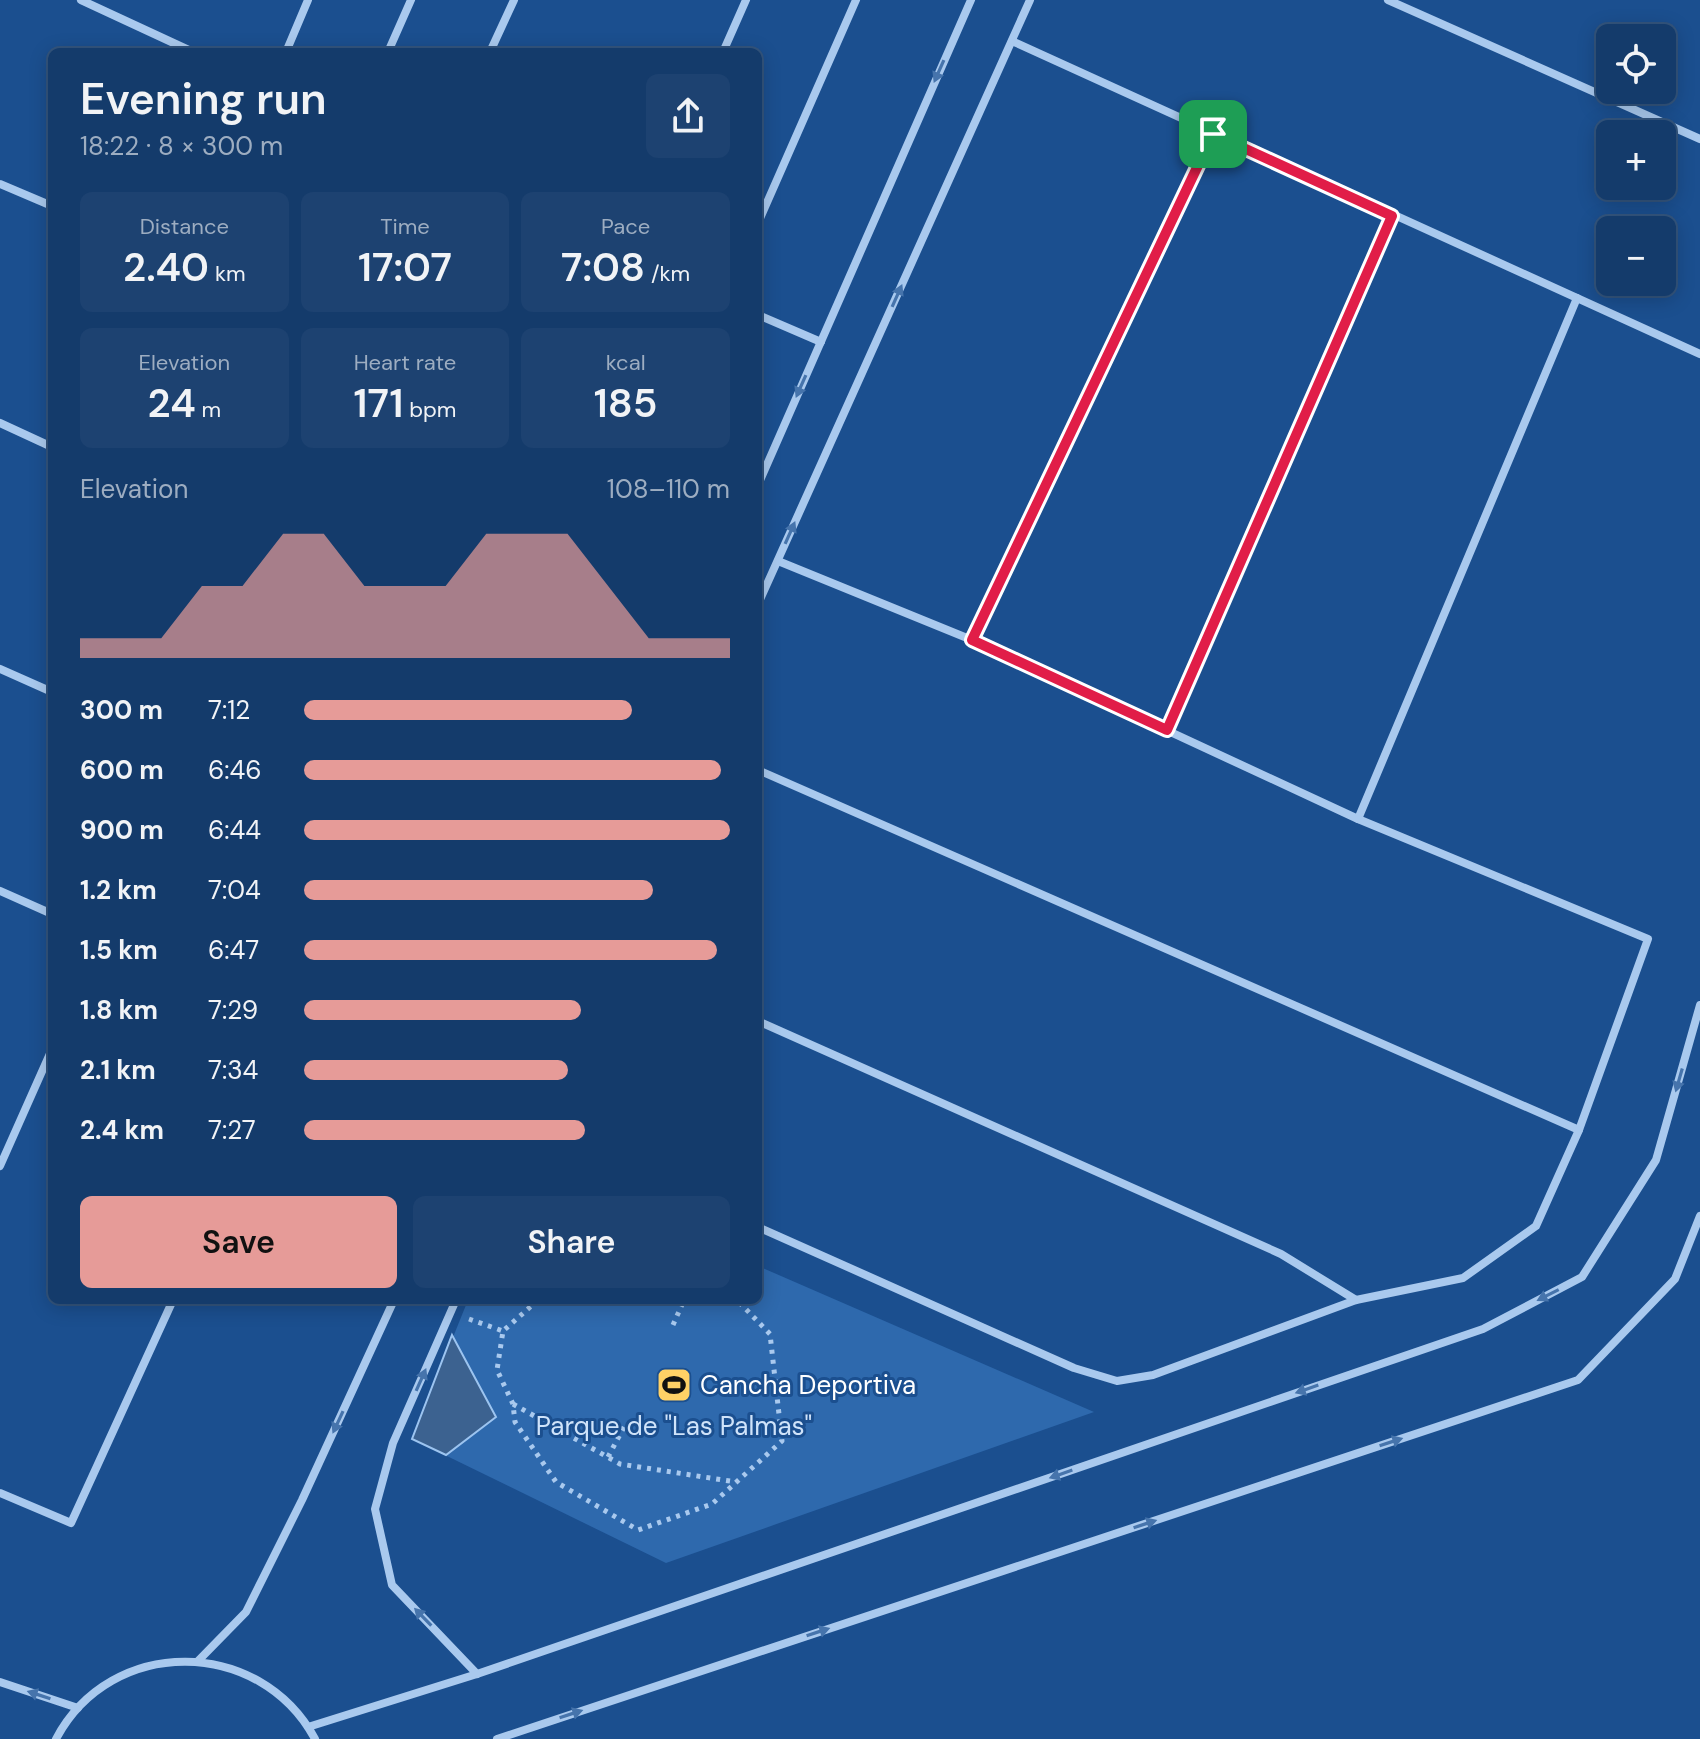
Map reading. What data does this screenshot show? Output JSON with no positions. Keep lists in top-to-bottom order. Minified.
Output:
{"parks":["Parque de \"Las Palmas\""],"places":{"sports":["Cancha Deportiva"]},"page":{"map_buttons":["+","−"],"heading":["Evening run","18:22 · 8 × 300 m"],"stats":[["Distance","2.40 km"],["Time","17:07"],["Pace","7:08 /km"],["Elevation","24 m"],["Heart rate","171 bpm"],["kcal","185"]],"chart":["Elevation","108–110 m"],"list":[{"name":"300 m","note":"7:12"},{"name":"600 m","note":"6:46"},{"name":"900 m","note":"6:44"},{"name":"1.2 km","note":"7:04"},{"name":"1.5 km","note":"6:47"},{"name":"1.8 km","note":"7:29"},{"name":"2.1 km","note":"7:34"},{"name":"2.4 km","note":"7:27"}],"buttons":["Save","Share"]}}
